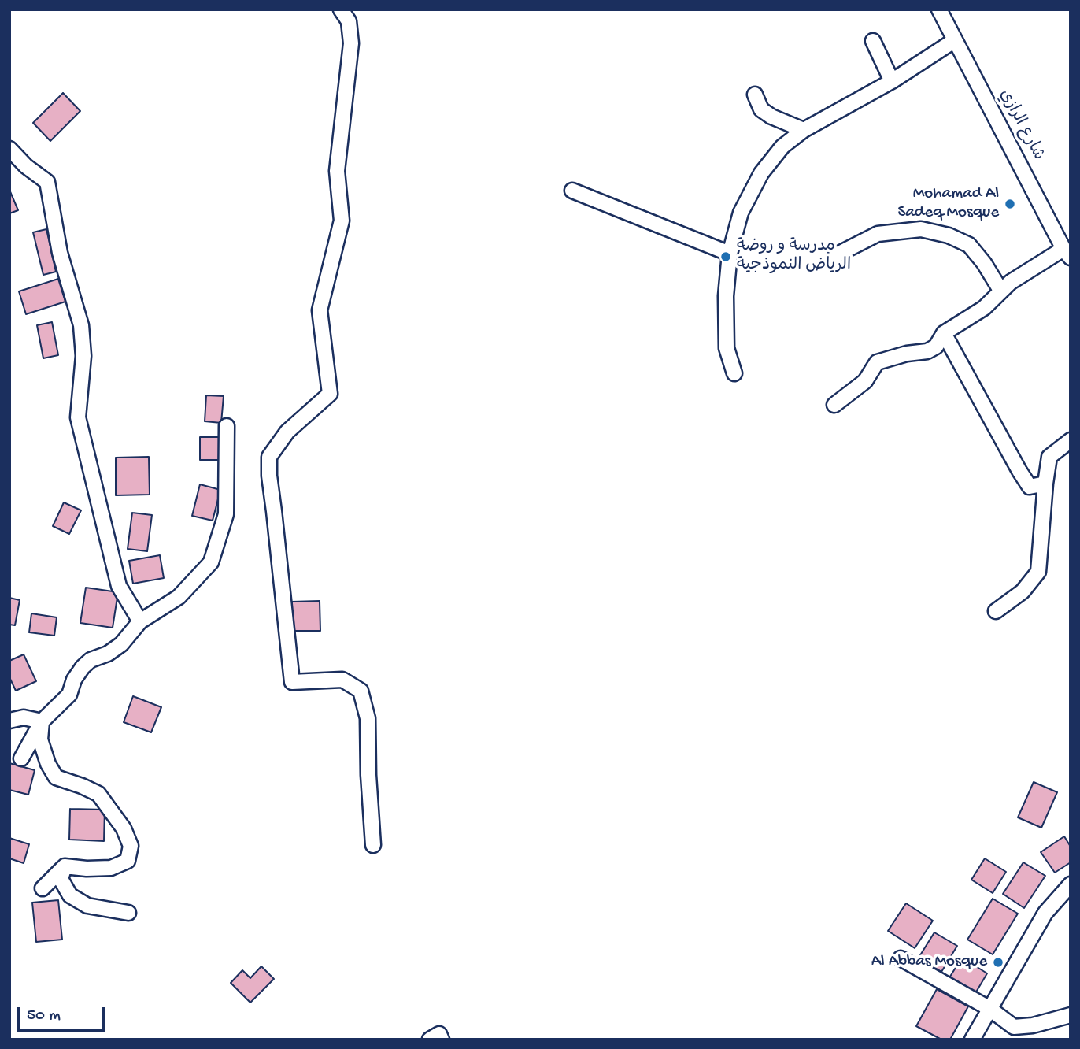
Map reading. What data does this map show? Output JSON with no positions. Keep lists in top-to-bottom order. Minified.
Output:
{"streets":{"street":["شارع الرازي"]},"places":["Mohamad Al Sadeq Mosque","مدرسة و روضة الرياض النموذجية","Al Abbas Mosque"],"scale_bar":"50 m"}
